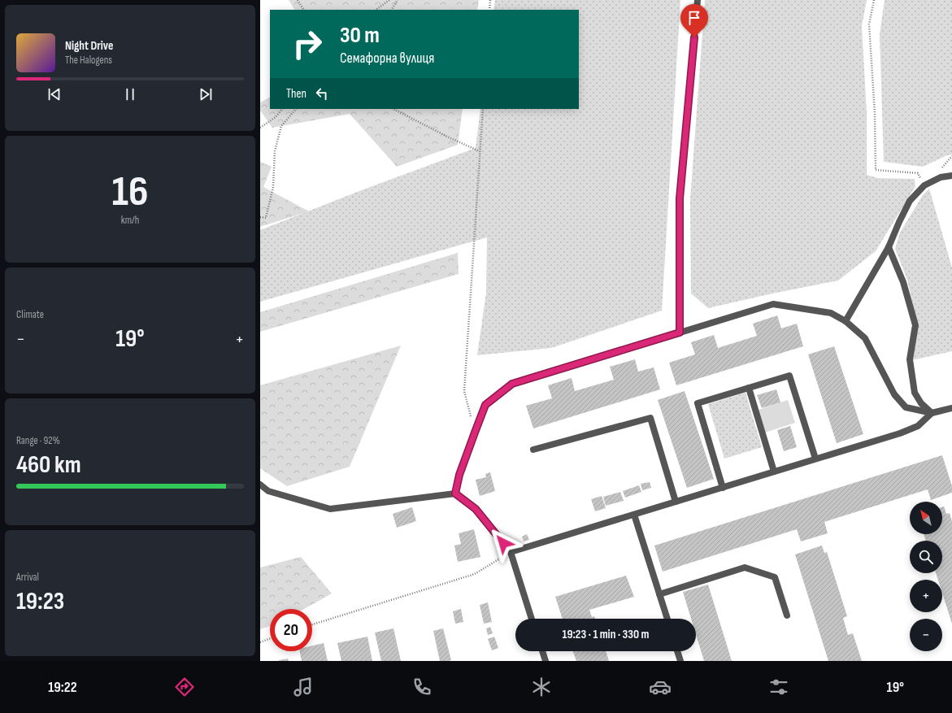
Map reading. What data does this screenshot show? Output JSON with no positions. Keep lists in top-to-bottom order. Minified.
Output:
{"north":"top left","page":{"turn":["30 m","Семафорна вулиця"],"song":["Night Drive","The Halogens"],"then":"Then","tile":[["16","km/h"],"Climate",["Range · 92%","460 km"],["Arrival","19:23"]],"heat":["−","19°","+"],"map_buttons":["+","−"],"limit":"20","trip":"19:23 · 1 min · 330 m","tabs":["19:22","19°"]}}
